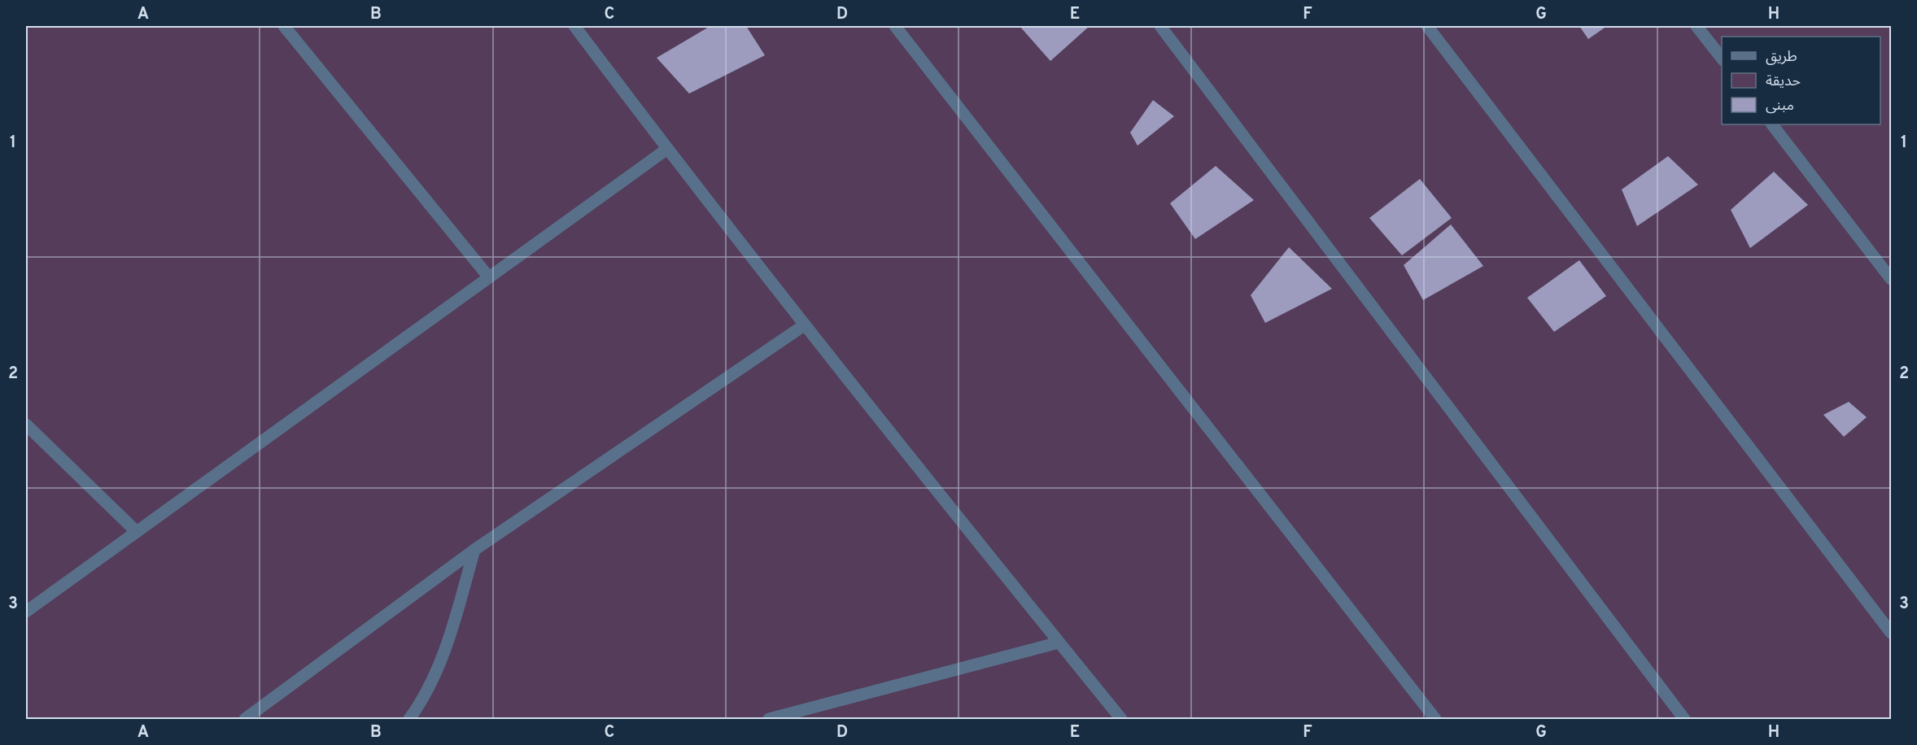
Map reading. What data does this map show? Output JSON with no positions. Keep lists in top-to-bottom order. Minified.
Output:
{"legend":["طريق","حديقة","مبنى"],"grid":{"columns":["A","B","C","D","E","F","G","H"],"rows":["1","2","3"]}}
